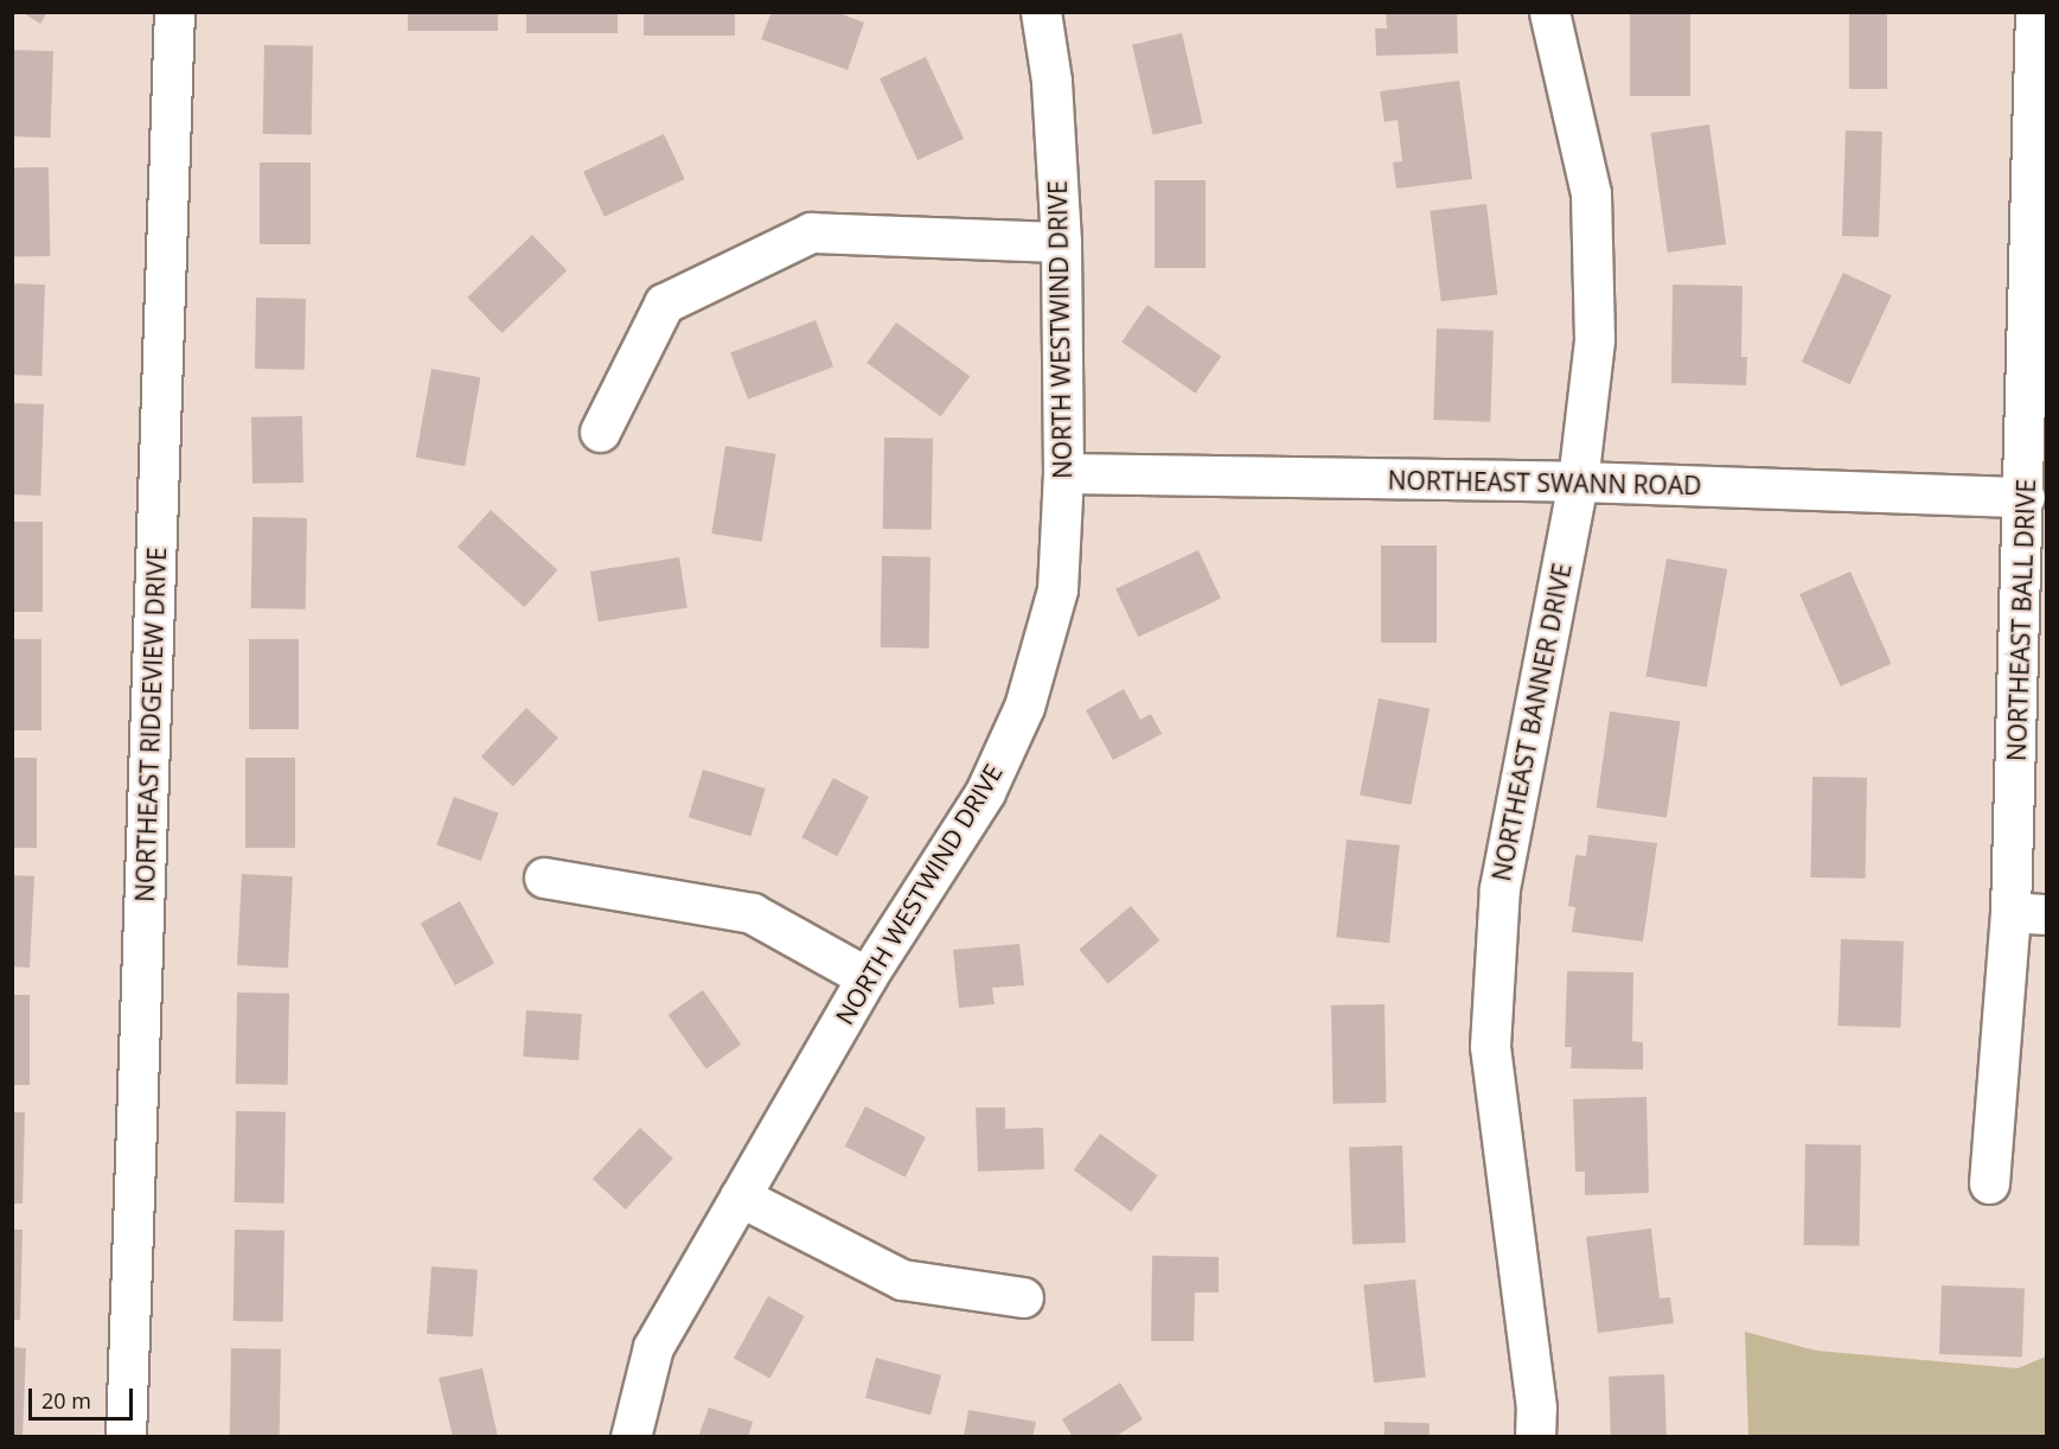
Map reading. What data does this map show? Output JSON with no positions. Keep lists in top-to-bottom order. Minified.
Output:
{"streets":{"street":["NORTH WESTWIND DRIVE","NORTHEAST SWANN ROAD","NORTHEAST BALL DRIVE","NORTHEAST BANNER DRIVE","NORTHEAST RIDGEVIEW DRIVE"]},"crossings":[["NORTH WESTWIND DRIVE","NORTHEAST SWANN ROAD"],["NORTHEAST SWANN ROAD","NORTHEAST BALL DRIVE"],["NORTHEAST SWANN ROAD","NORTHEAST BANNER DRIVE"]],"scale_bar":"20 m"}
